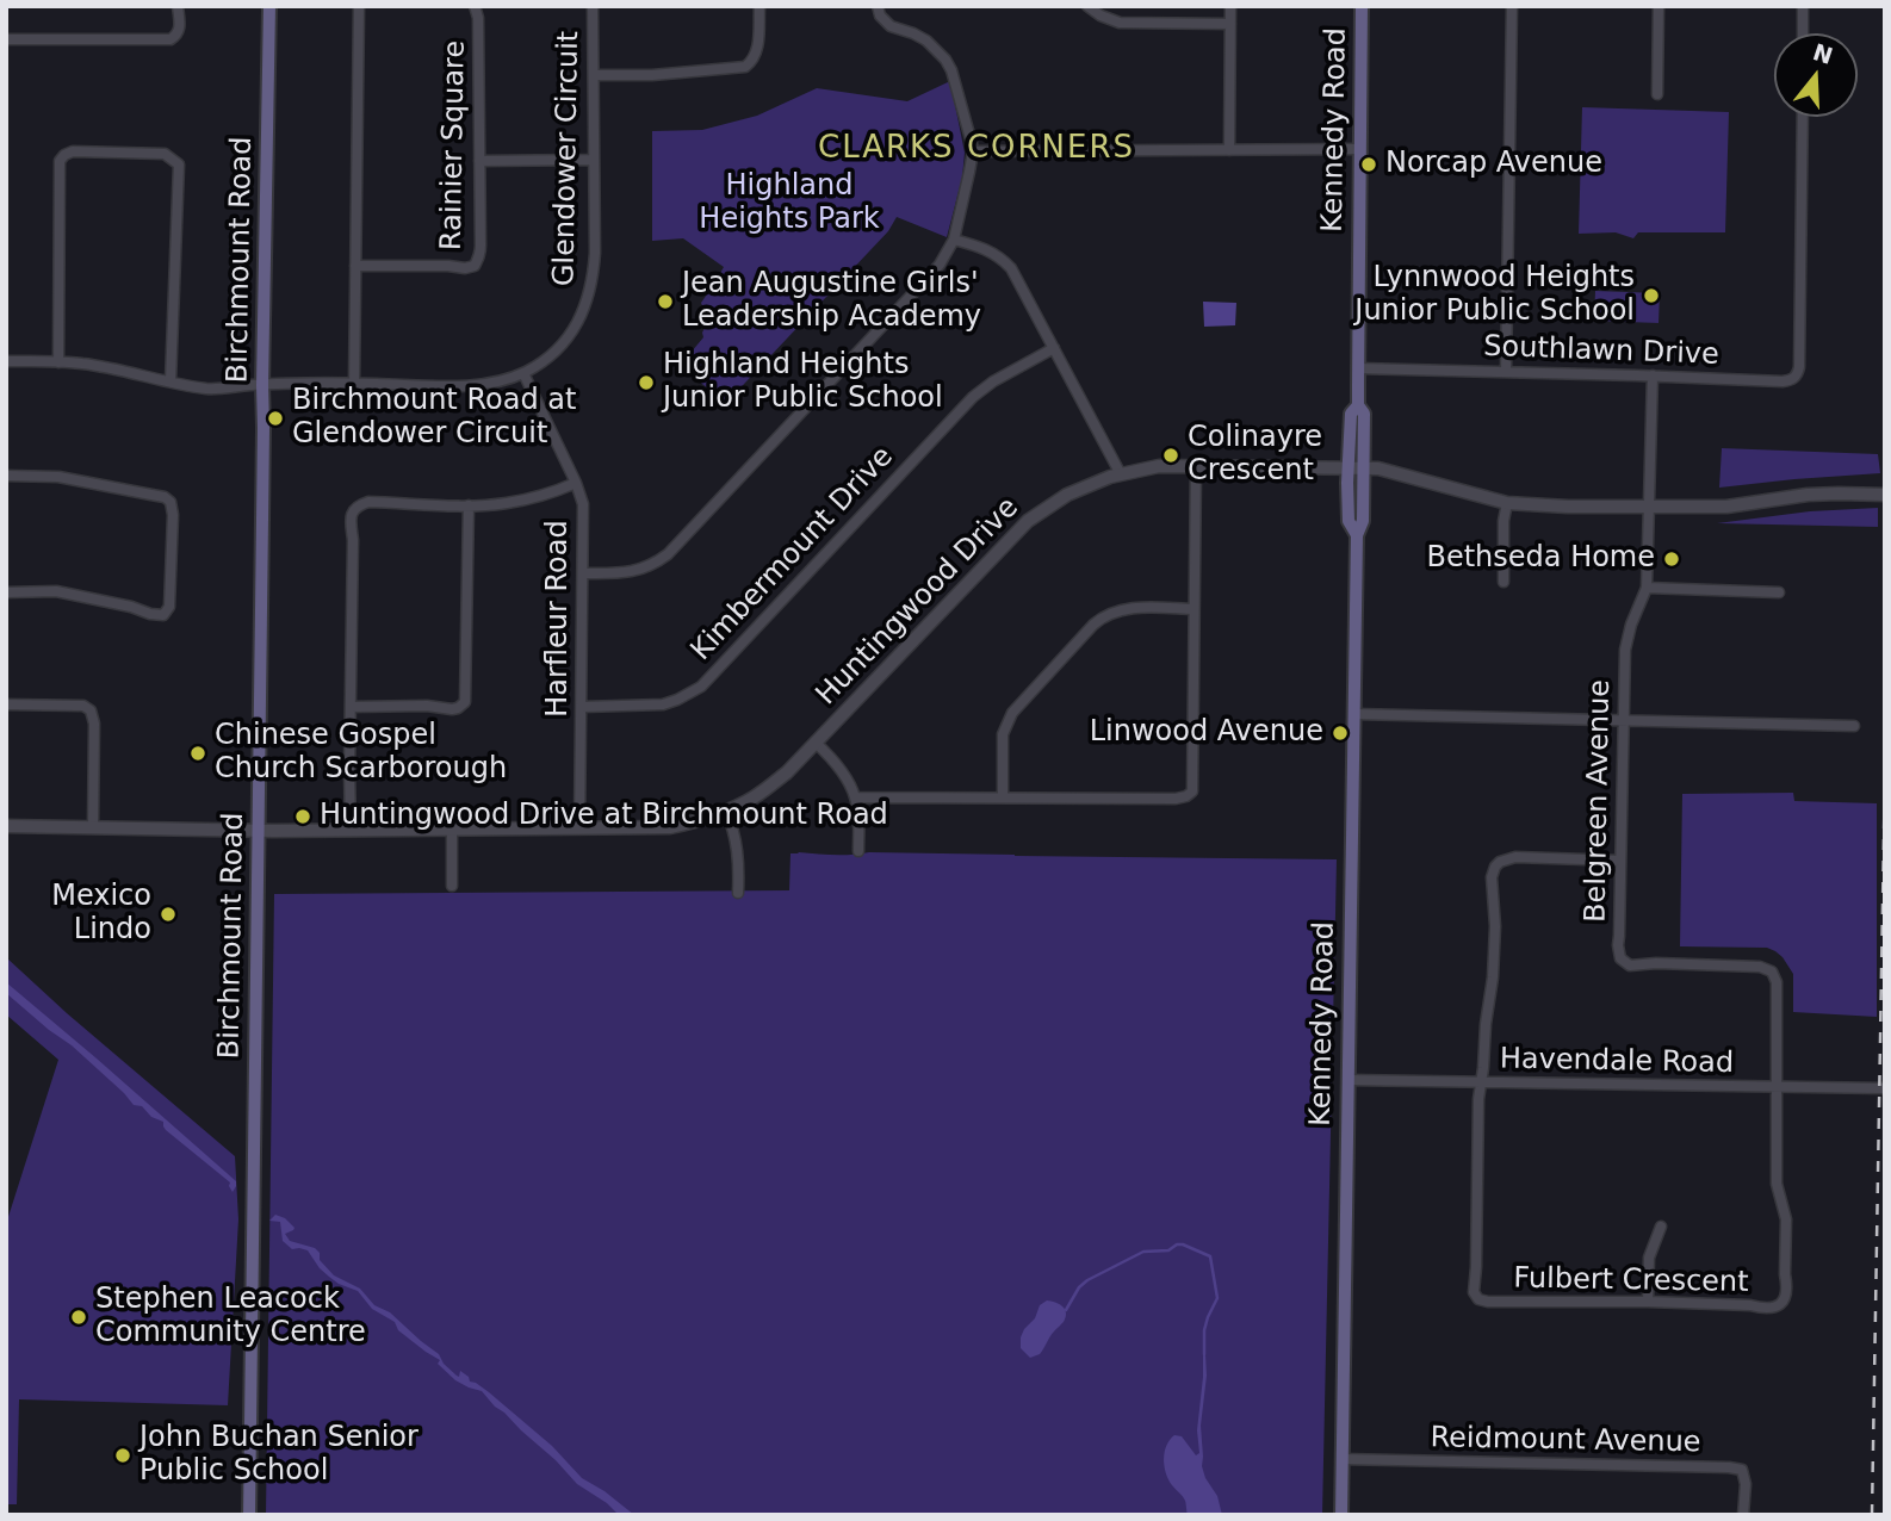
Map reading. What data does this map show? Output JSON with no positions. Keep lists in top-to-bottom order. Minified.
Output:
{"streets":{"main road":["Kennedy Road","Birchmount Road"],"street":["Rainier Square","Glendower Circuit","Southlawn Drive","Kimbermount Drive","Huntingwood Drive","Harfleur Road","Belgreen Avenue","Havendale Road","Fulbert Crescent","Reidmount Avenue"]},"crossings":[["Kennedy Road","Southlawn Drive"],["Kennedy Road","Huntingwood Drive"],["Kennedy Road","Havendale Road"],["Kennedy Road","Reidmount Avenue"],["Glendower Circuit","Birchmount Road"],["Glendower Circuit","Harfleur Road"],["Birchmount Road","Huntingwood Drive"],["Southlawn Drive","Belgreen Avenue"],["Kimbermount Drive","Harfleur Road"],["Huntingwood Drive","Harfleur Road"],["Huntingwood Drive","Belgreen Avenue"],["Belgreen Avenue","Havendale Road"],["Belgreen Avenue","Fulbert Crescent"],["Havendale Road","Fulbert Crescent"]],"districts":["CLARKS CORNERS"],"parks":["Highland Heights Park"],"places":["Norcap Avenue","Lynnwood Heights Junior Public School","Jean Augustine Girls' Leadership Academy","Highland Heights Junior Public School","Birchmount Road at Glendower Circuit","Colinayre Crescent","Bethseda Home","Linwood Avenue","Chinese Gospel Church Scarborough","Huntingwood Drive at Birchmount Road","Mexico Lindo","Stephen Leacock Community Centre","John Buchan Senior Public School"],"north":"top"}
